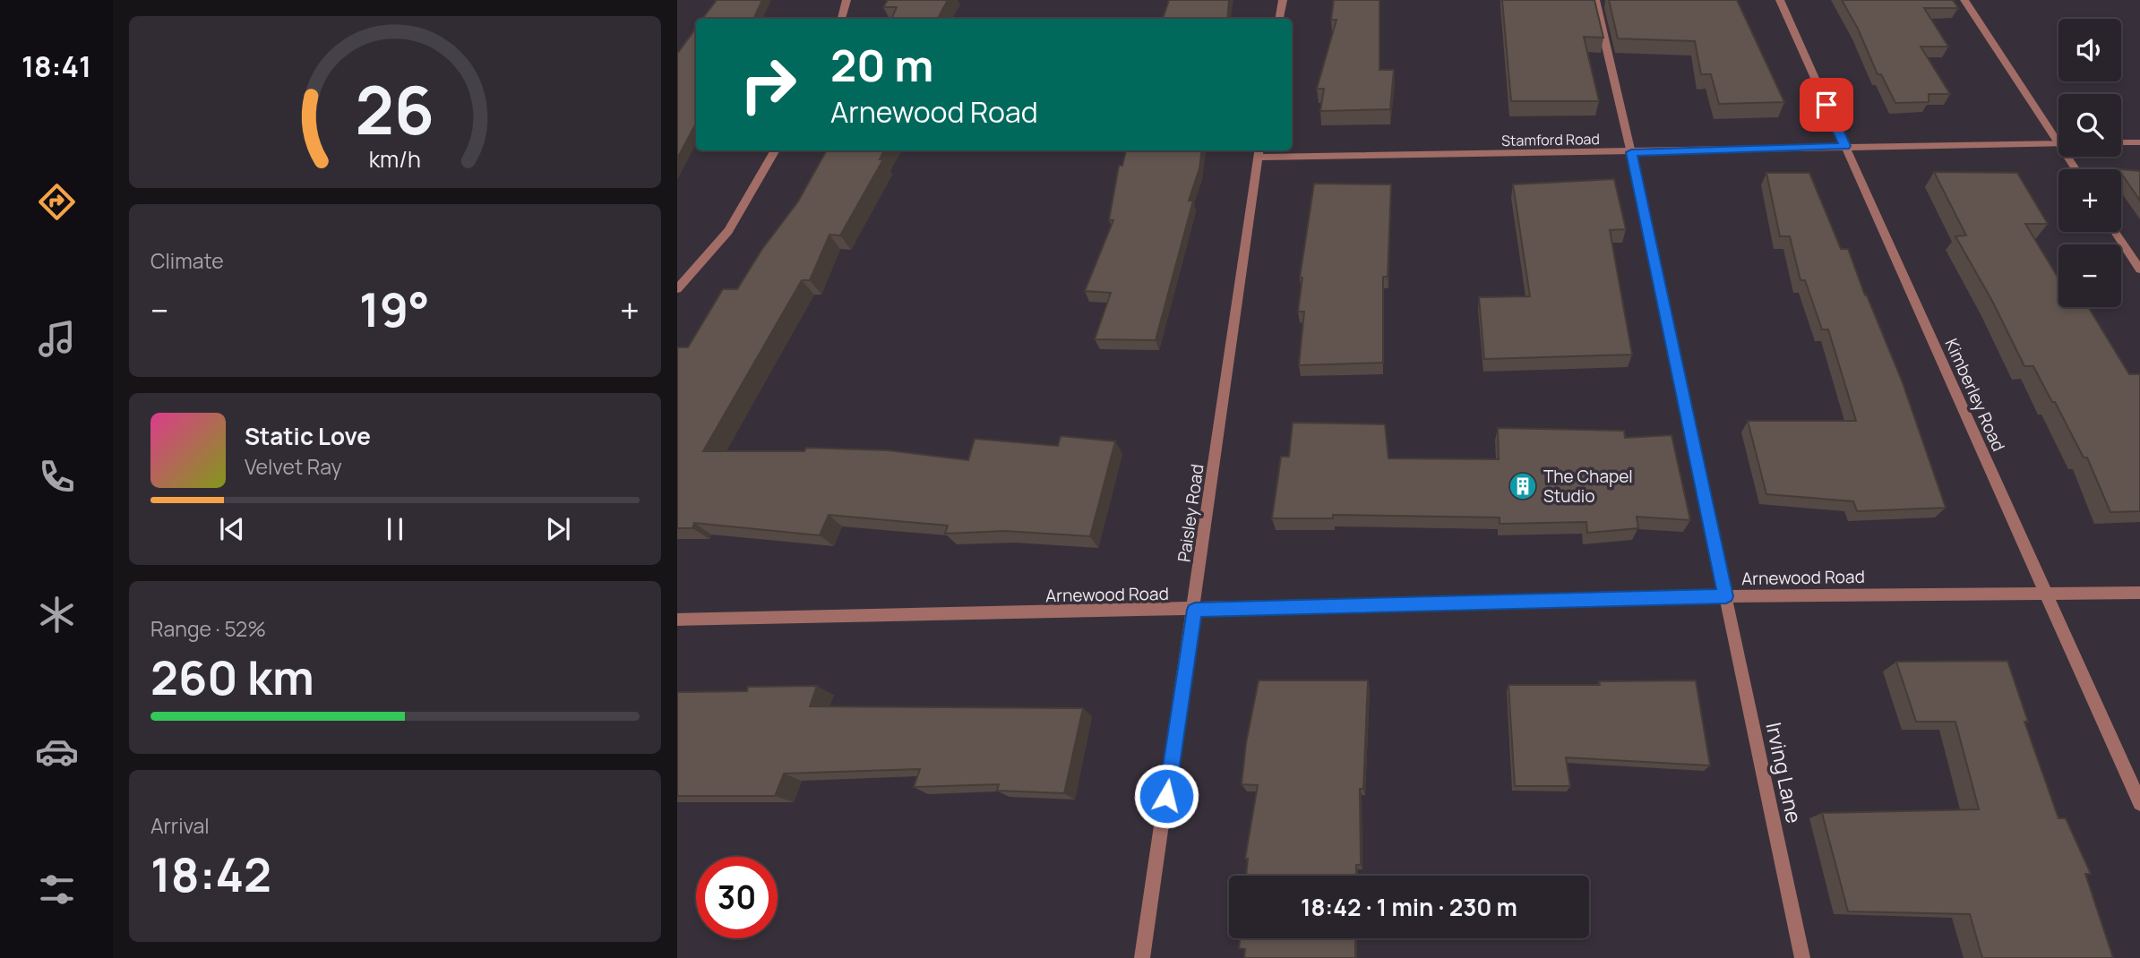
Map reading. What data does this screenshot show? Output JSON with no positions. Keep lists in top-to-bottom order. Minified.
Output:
{"streets":{"street":["Stamford Road","Kimberley Road","Paisley Road","Arnewood Road","Irving Lane"]},"crossings":[["Stamford Road","Kimberley Road"],["Stamford Road","Paisley Road"],["Stamford Road","Irving Lane"],["Kimberley Road","Arnewood Road"],["Paisley Road","Arnewood Road"],["Arnewood Road","Irving Lane"]],"places":{"building":["The Chapel Studio"]},"page":{"tabs":"18:41","map_buttons":["+","−"],"turn":["20 m","Arnewood Road"],"tile":["Climate",["Range · 52%","260 km"],["Arrival","18:42"]],"heat":["−","19°","+"],"song":["Static Love","Velvet Ray"],"limit":"30","trip":"18:42 · 1 min · 230 m","gauge":["26","km/h"]}}
